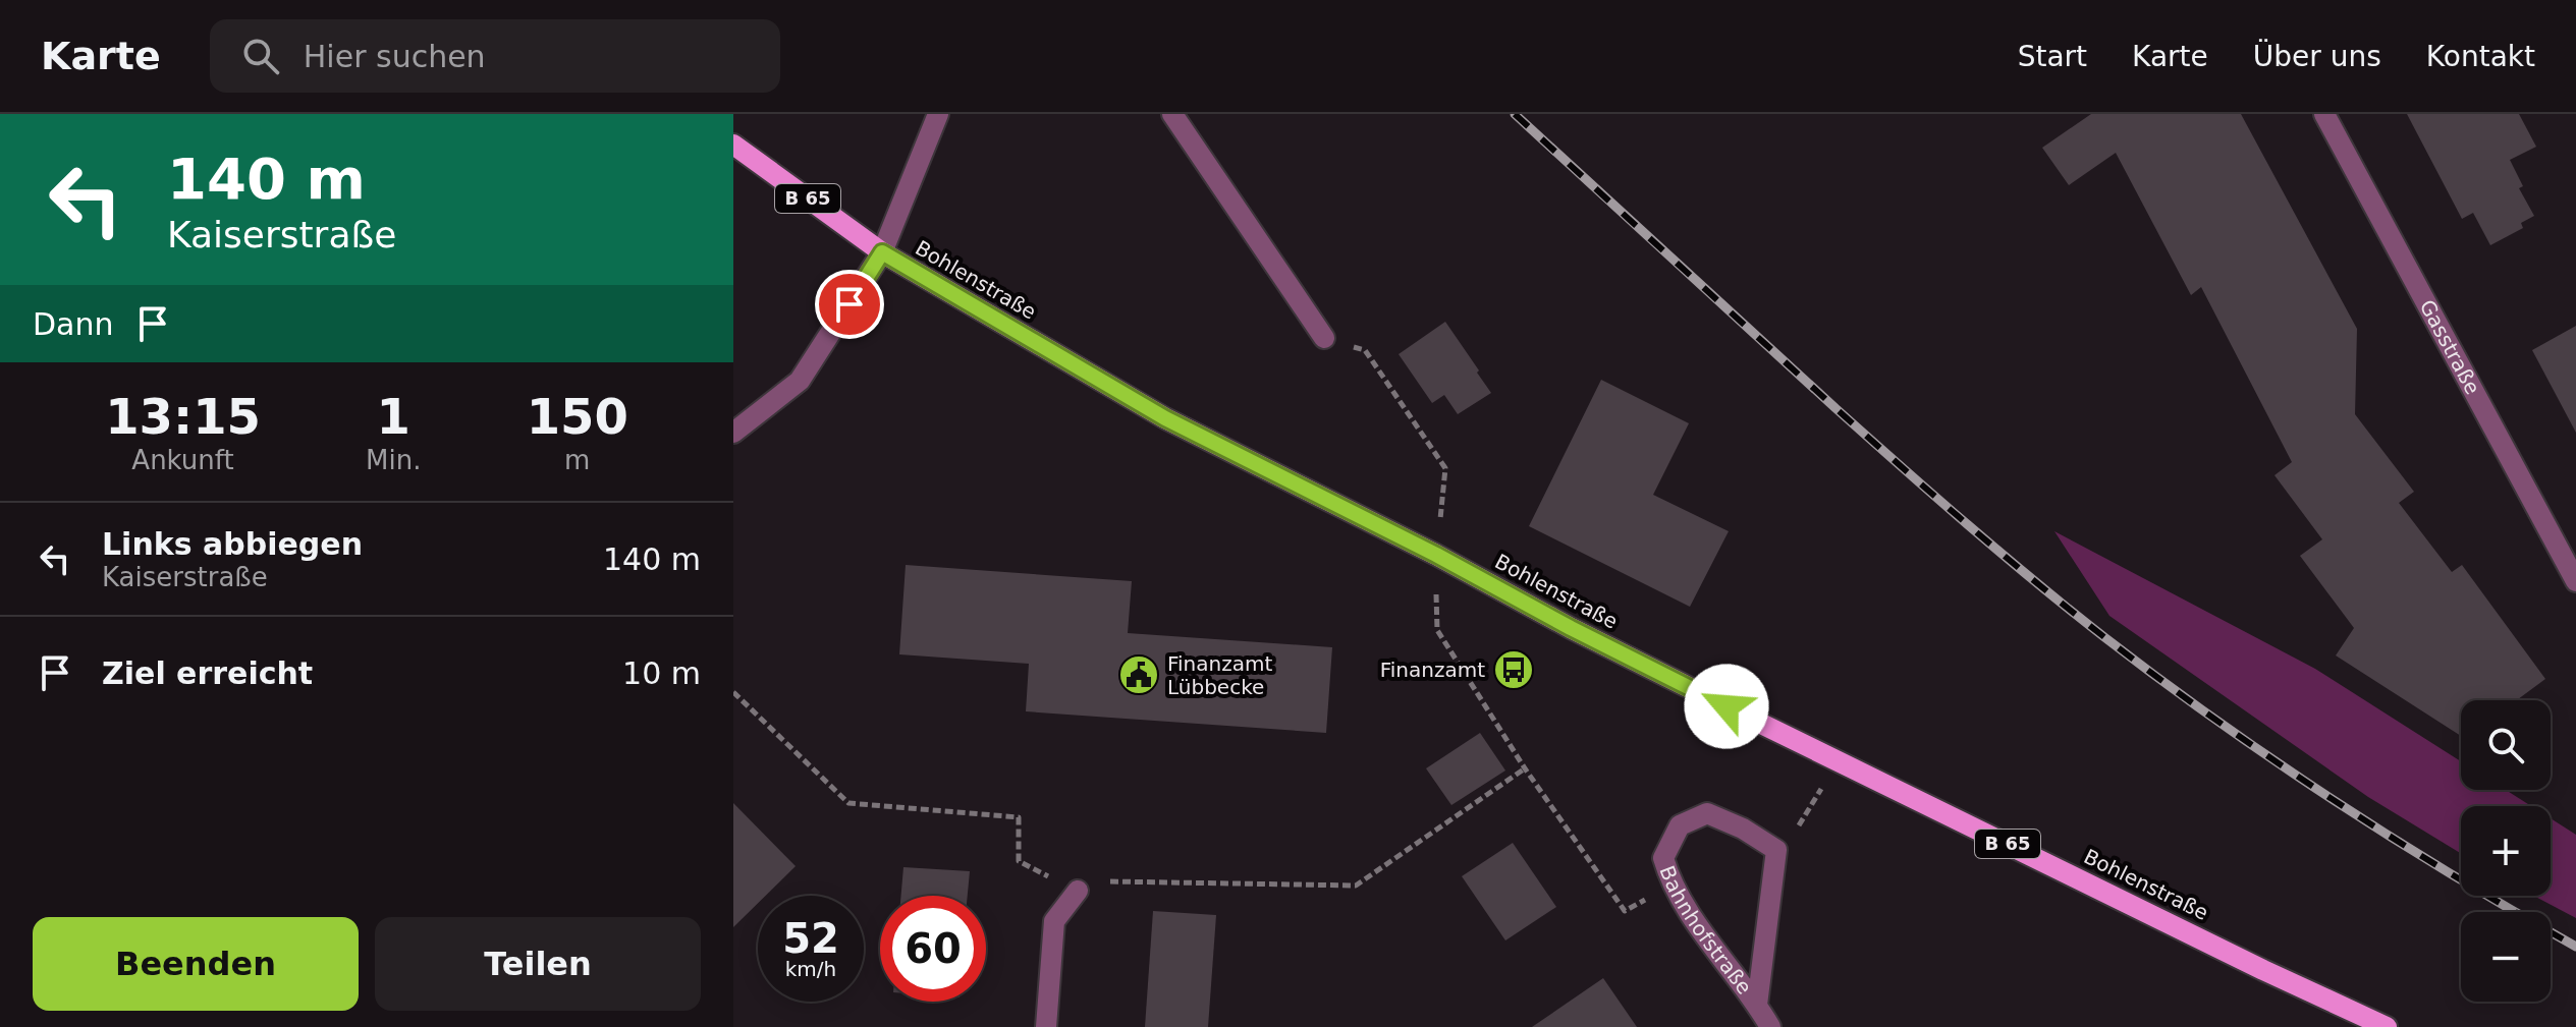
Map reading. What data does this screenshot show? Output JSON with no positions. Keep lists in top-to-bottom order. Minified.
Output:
{"streets":{"main road":["B 65","Bohlenstraße"],"street":["Gasstraße","Bahnhofstraße"]},"places":{"bus stop":["Finanzamt"],"public building":["Finanzamt Lübbecke"]},"page":{"header":"Karte","search":"Hier suchen","nav":["Start","Karte","Über uns","Kontakt"],"turn":["140 m","Kaiserstraße"],"then":"Dann","eta":["13:15","Ankunft","1","Min.","150","m"],"list":[{"name":"Links abbiegen","note":"Kaiserstraße","value":"140 m"},{"name":"Ziel erreicht","value":"10 m"}],"map_buttons":["+","−"],"speed":"52 km/h","limit":"60","buttons":["Beenden","Teilen"]}}
